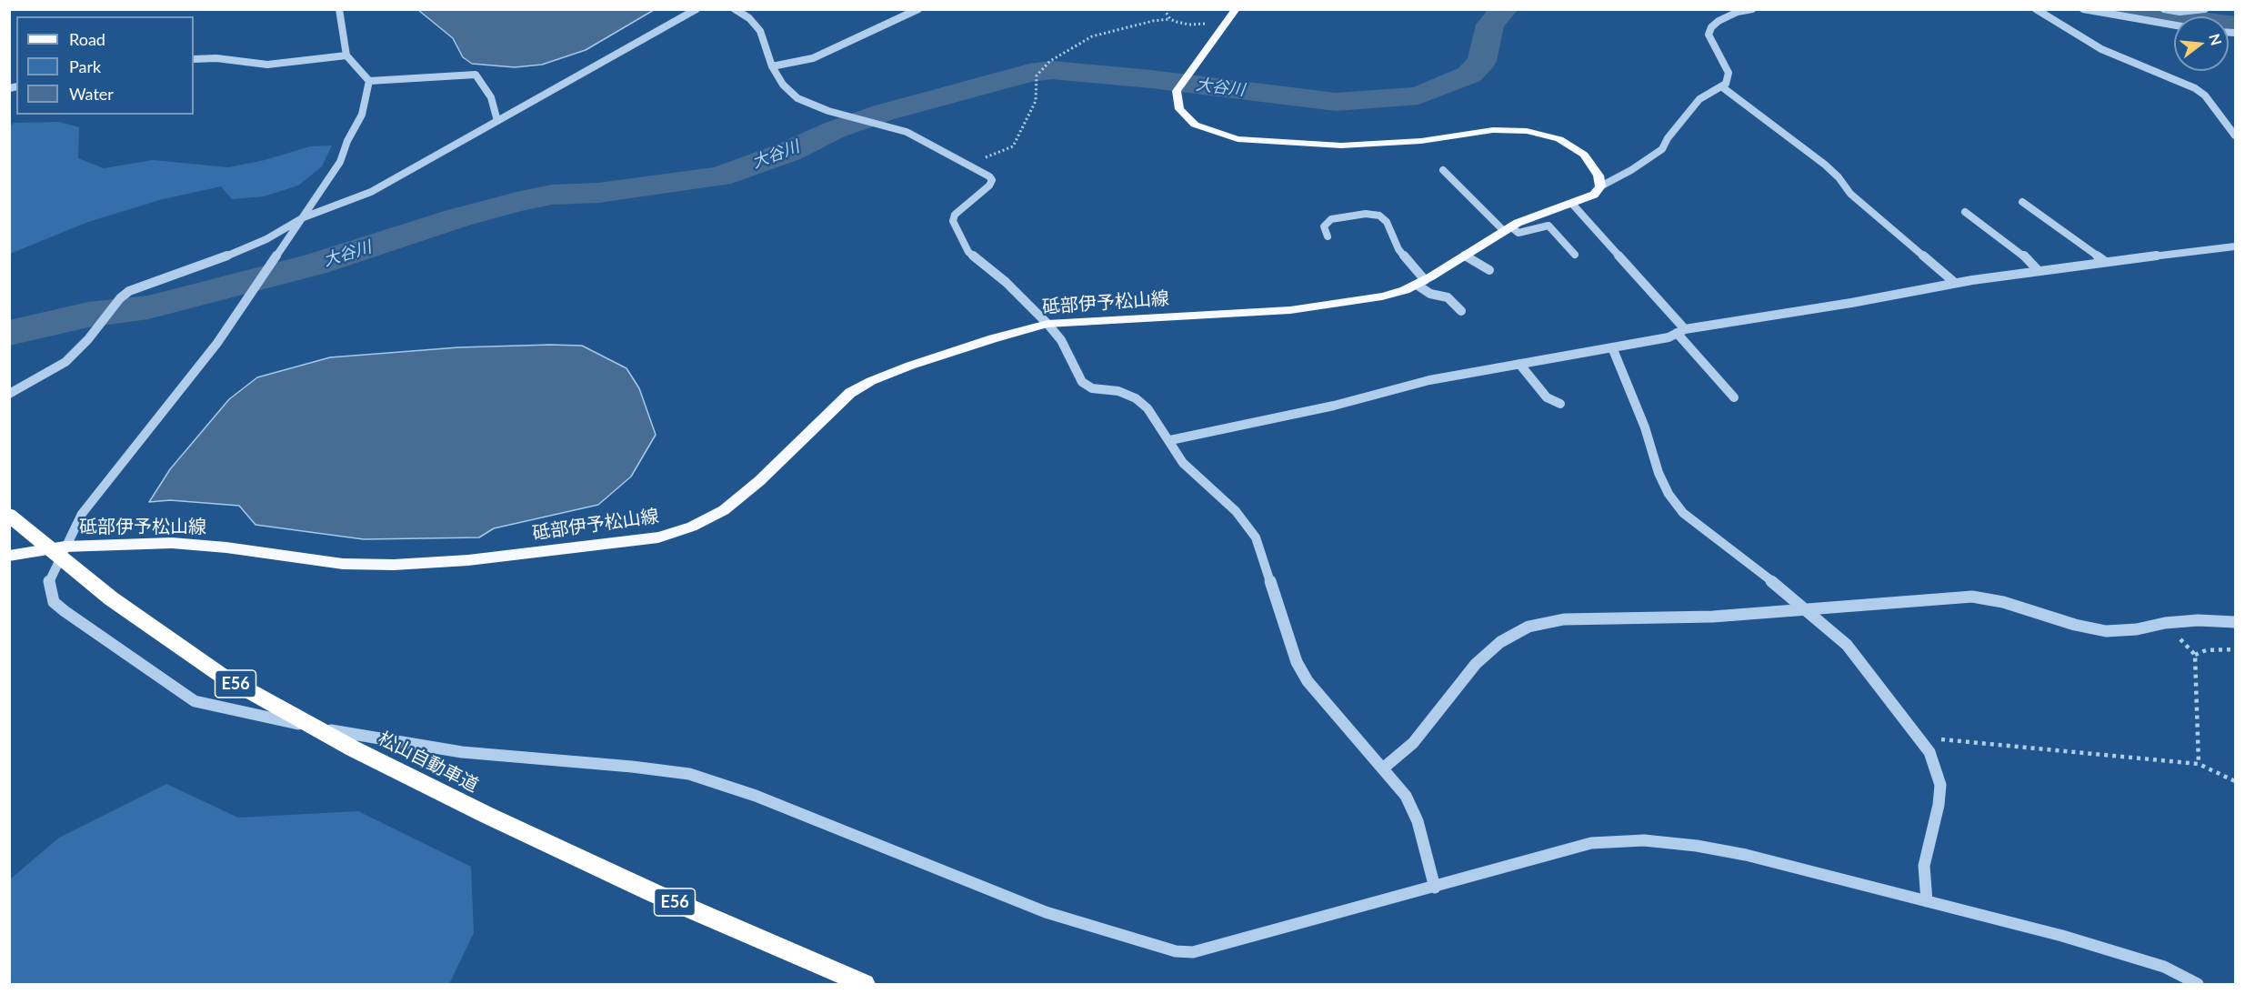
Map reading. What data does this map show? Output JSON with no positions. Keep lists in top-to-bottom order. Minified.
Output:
{"streets":{"highway":["E56","松山自動車道"],"main road":["砥部伊予松山線"]},"water":["大谷川"],"legend":["Road","Park","Water"],"north":"right"}
